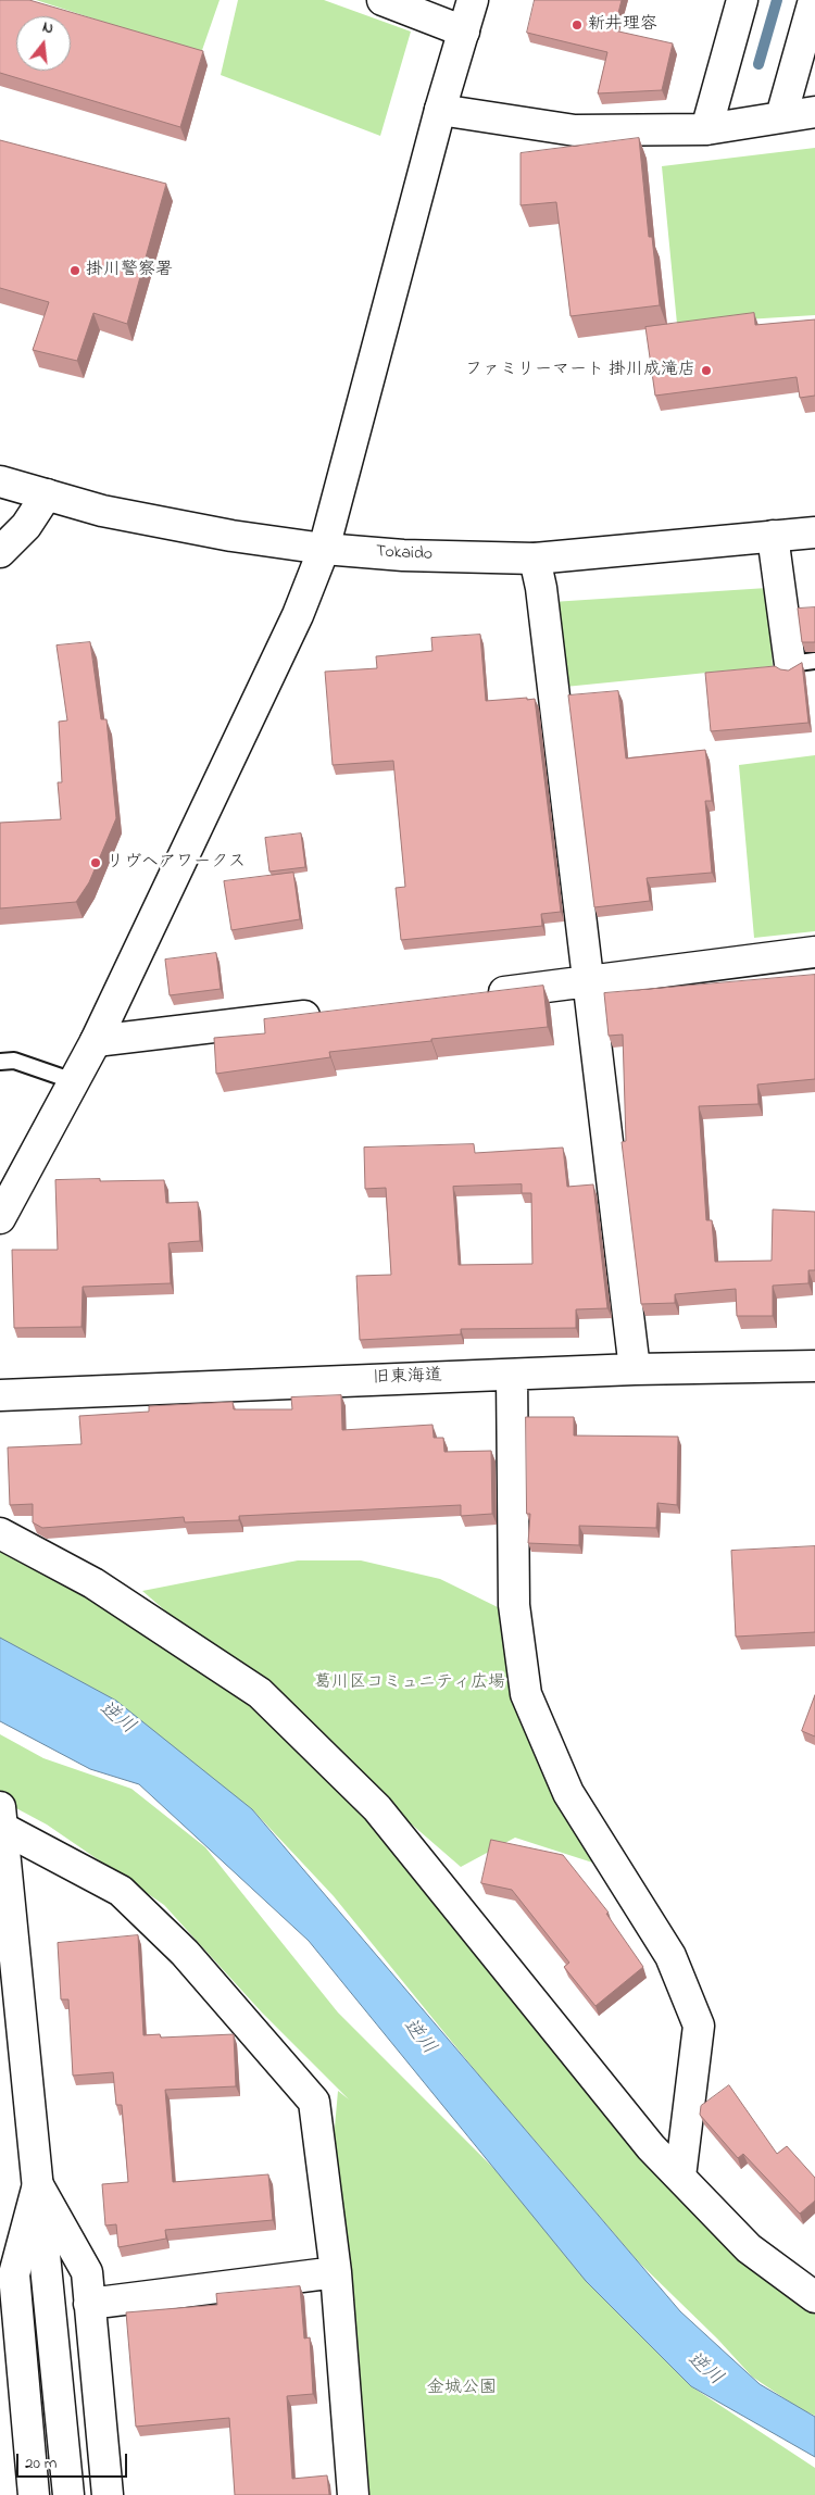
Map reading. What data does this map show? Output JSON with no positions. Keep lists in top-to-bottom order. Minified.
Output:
{"streets":{"street":["Tokaido","旧東海道"]},"water":["逆川"],"parks":["葛川区コミュニティ広場","金城公園"],"places":["新井理容","掛川警察署","ファミリーマート 掛川成滝店","リヴヘアワークス"],"scale_bar":"20 m","north":"top"}
